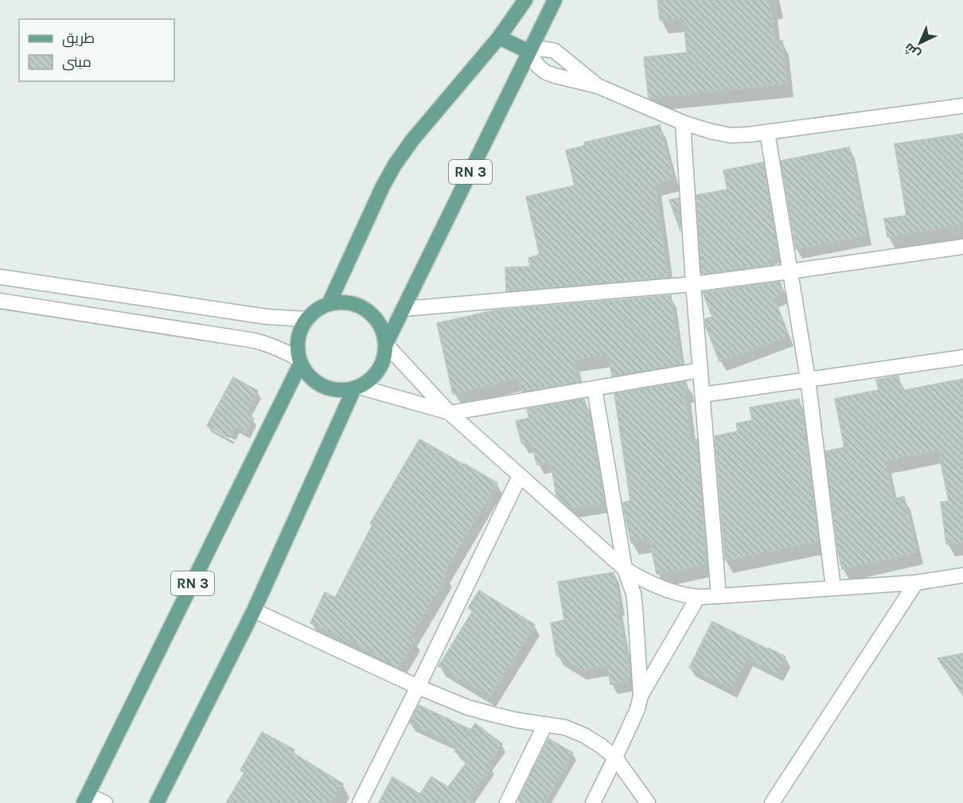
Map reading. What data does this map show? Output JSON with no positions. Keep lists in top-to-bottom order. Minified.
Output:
{"streets":{"main road":["RN 3"]},"legend":["طريق","مبنى"],"north":"bottom left"}
